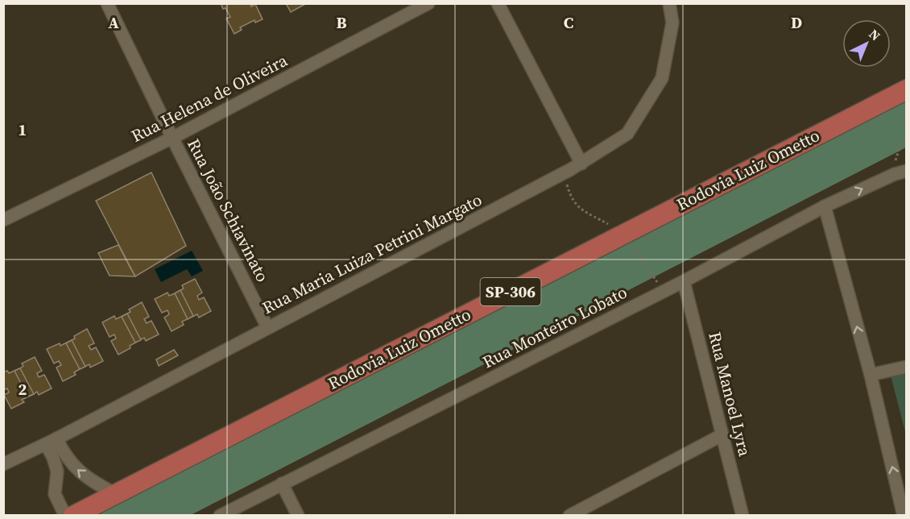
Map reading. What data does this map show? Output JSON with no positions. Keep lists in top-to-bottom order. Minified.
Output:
{"streets":{"main road":["Rodovia Luiz Ometto","SP-306"],"street":["Rua Helena de Oliveira","Rua João Schiavinato","Rua Maria Luiza Petrini Margato","Rua Monteiro Lobato","Rua Manoel Lyra"]},"crossings":[["Rua Helena de Oliveira","Rua João Schiavinato"],["Rua João Schiavinato","Rua Maria Luiza Petrini Margato"],["Rua Monteiro Lobato","Rua Manoel Lyra"]],"north":"top right","grid":{"columns":["A","B","C","D"],"rows":["1","2"]}}
